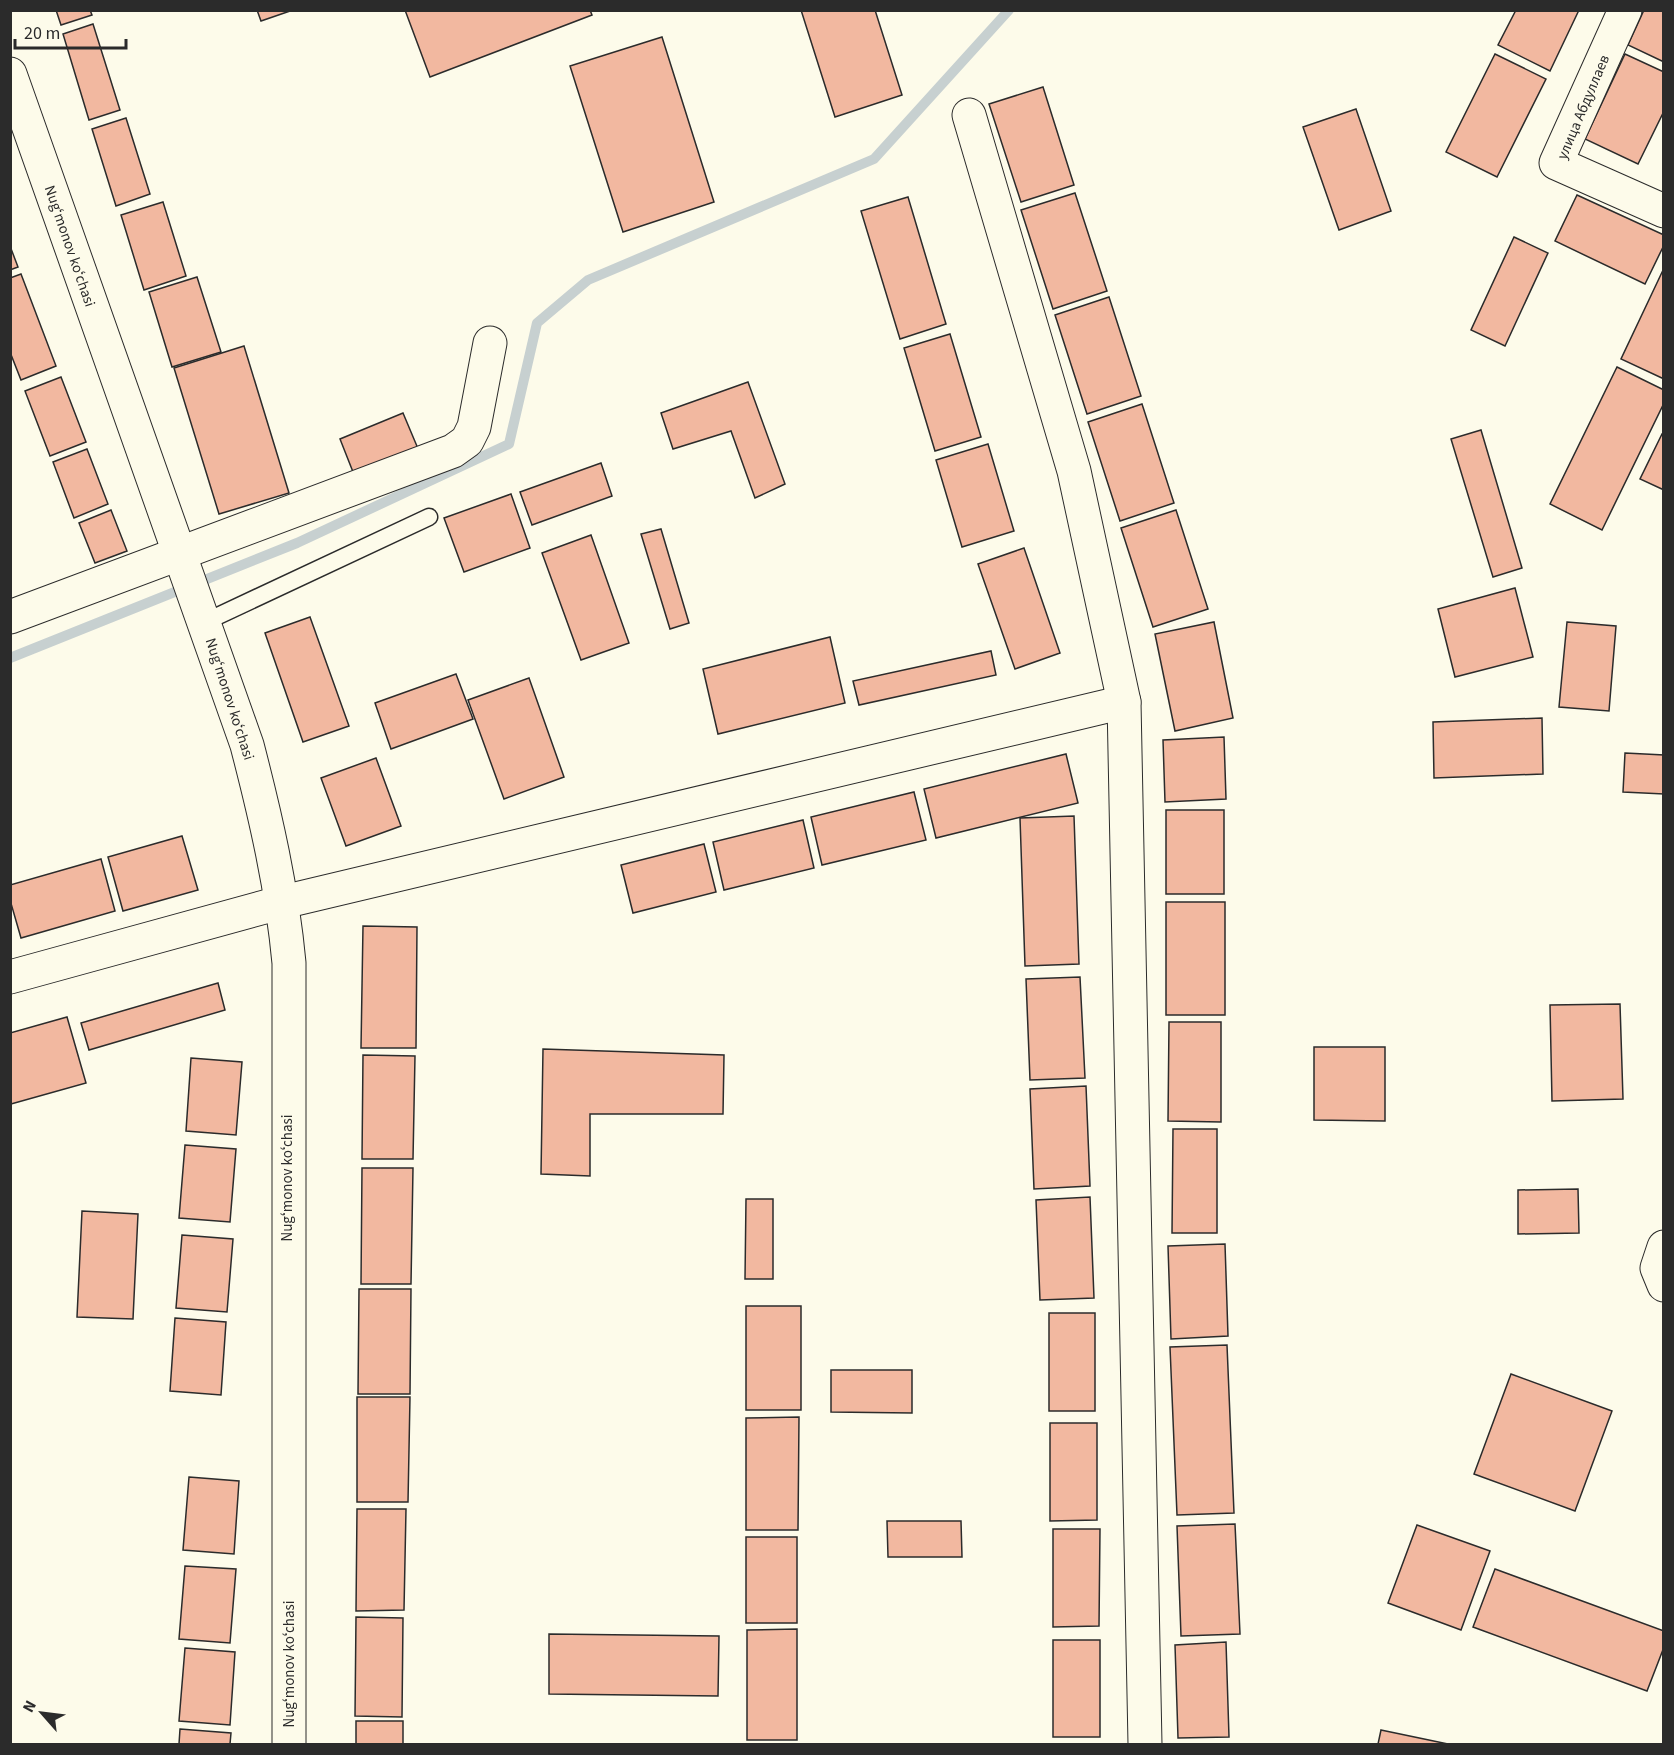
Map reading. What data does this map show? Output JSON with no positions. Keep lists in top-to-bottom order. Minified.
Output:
{"streets":{"street":["улица Абдуллаев","Nugʻmonov koʻchasi"]},"scale_bar":"20 m","north":"top left"}
